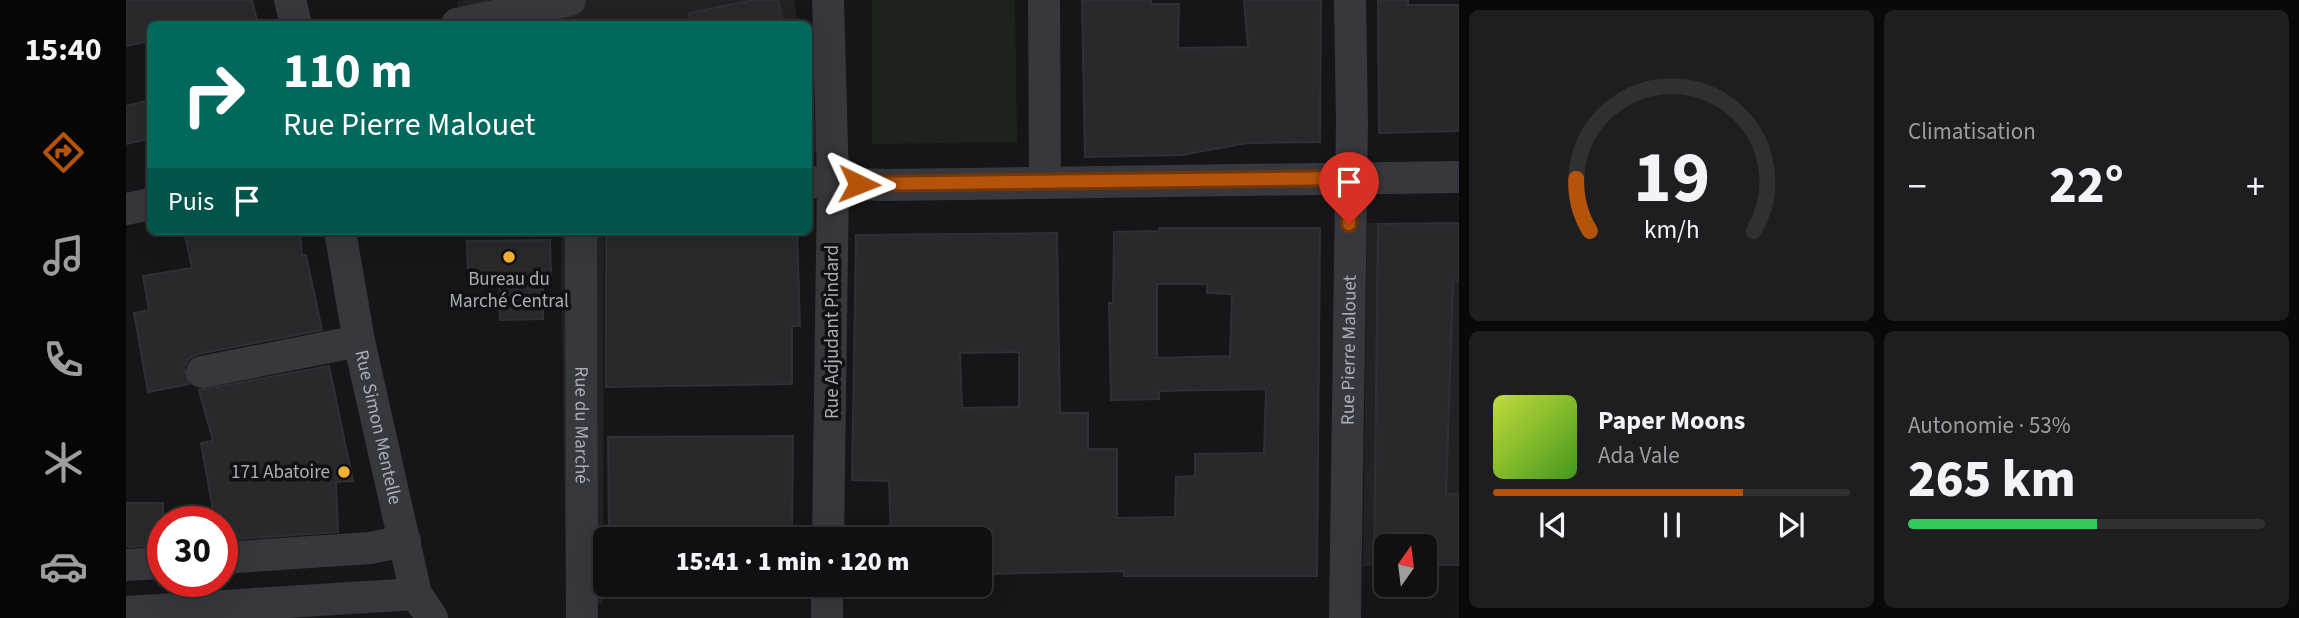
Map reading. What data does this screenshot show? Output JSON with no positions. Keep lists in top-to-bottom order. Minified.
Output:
{"streets":{"street":["Rue Adjudant Pindard","Rue Pierre Malouet","Rue du Marché","Rue Simon Mentelle"]},"places":["Bureau du Marché Central","171 Abatoire"],"north":"top","page":{"tabs":"15:40","tile":["Climatisation",["Autonomie · 53%","265 km"]],"turn":["110 m","Rue Pierre Malouet"],"heat":["−","22°","+"],"then":"Puis","song":["Paper Moons","Ada Vale"],"limit":"30","trip":"15:41 · 1 min · 120 m","gauge":["19","km/h"]}}
